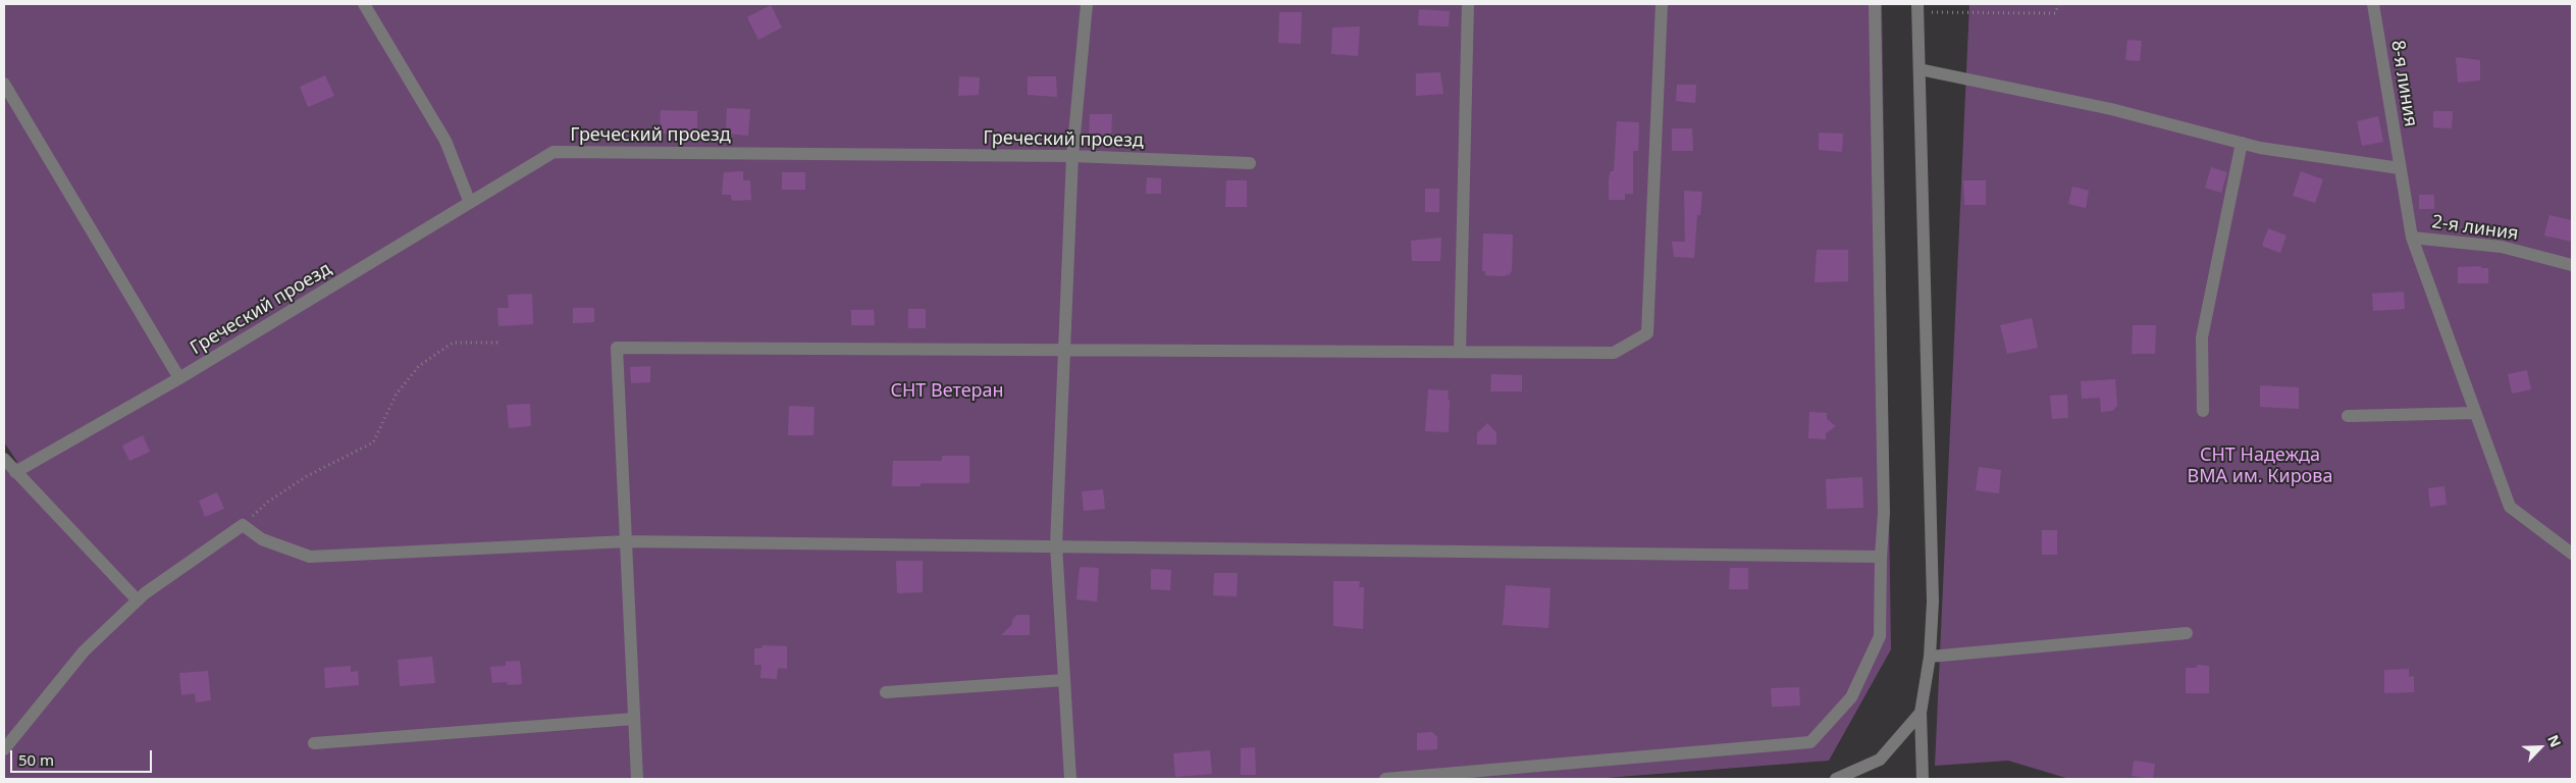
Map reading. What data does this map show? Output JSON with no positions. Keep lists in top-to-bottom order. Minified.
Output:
{"streets":{"street":["8-я линия","Греческий проезд","2-я линия"]},"crossings":[["8-я линия","2-я линия"]],"parks":["СНТ Ветеран","СНТ Надежда ВМА им. Кирова"],"scale_bar":"50 m","north":"top right"}
